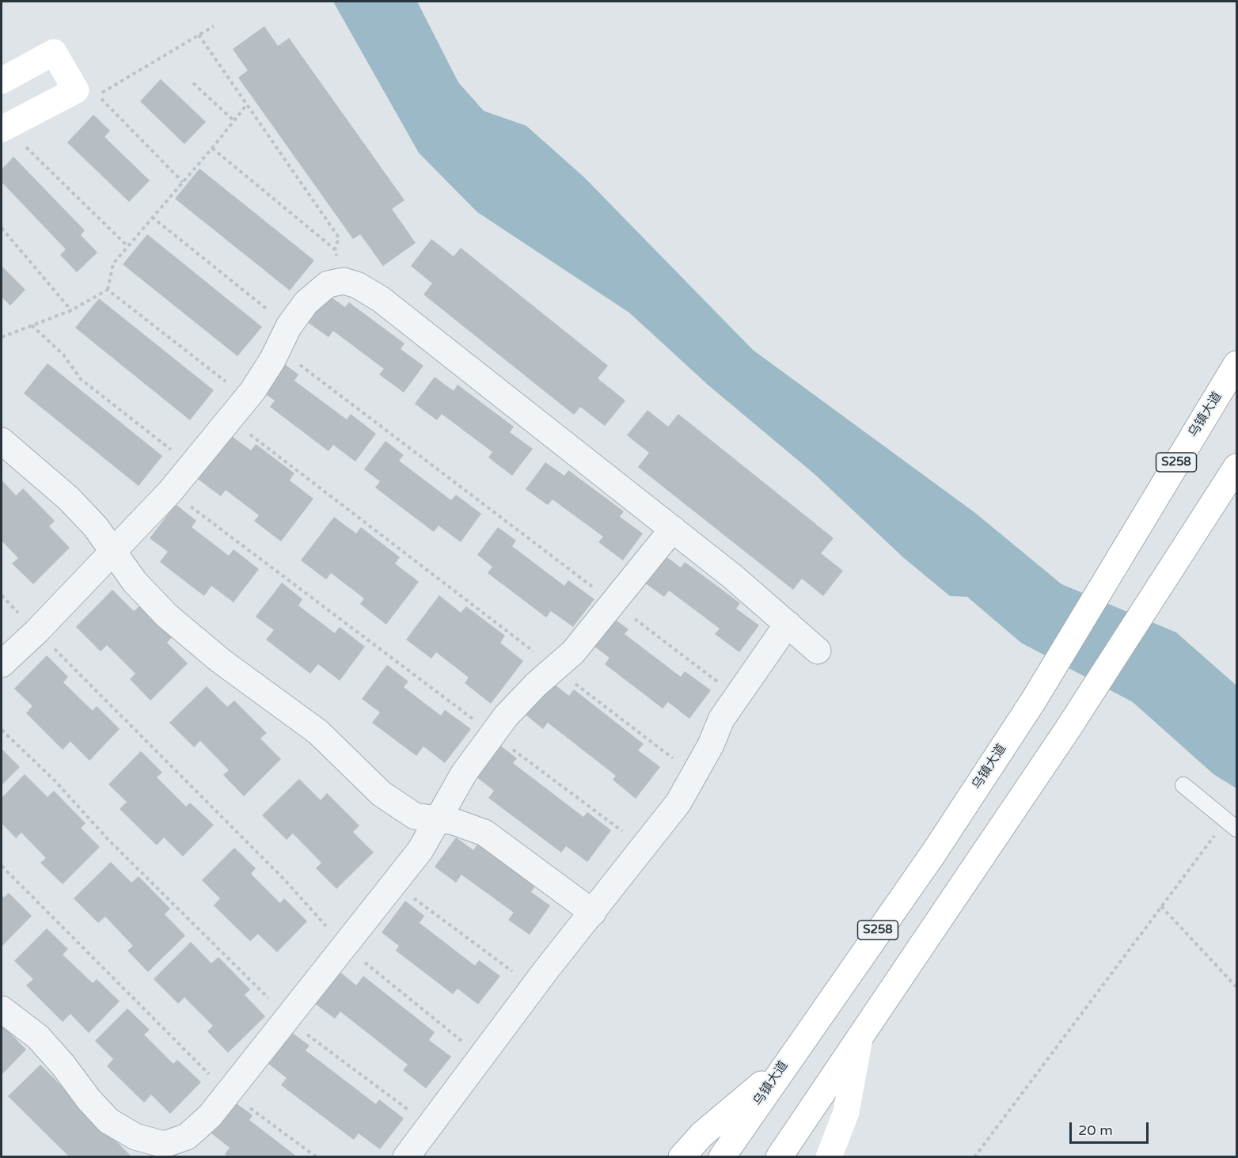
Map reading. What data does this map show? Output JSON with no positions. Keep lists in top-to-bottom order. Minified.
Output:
{"streets":{"main road":["乌镇大道","S258"]},"scale_bar":"20 m"}
